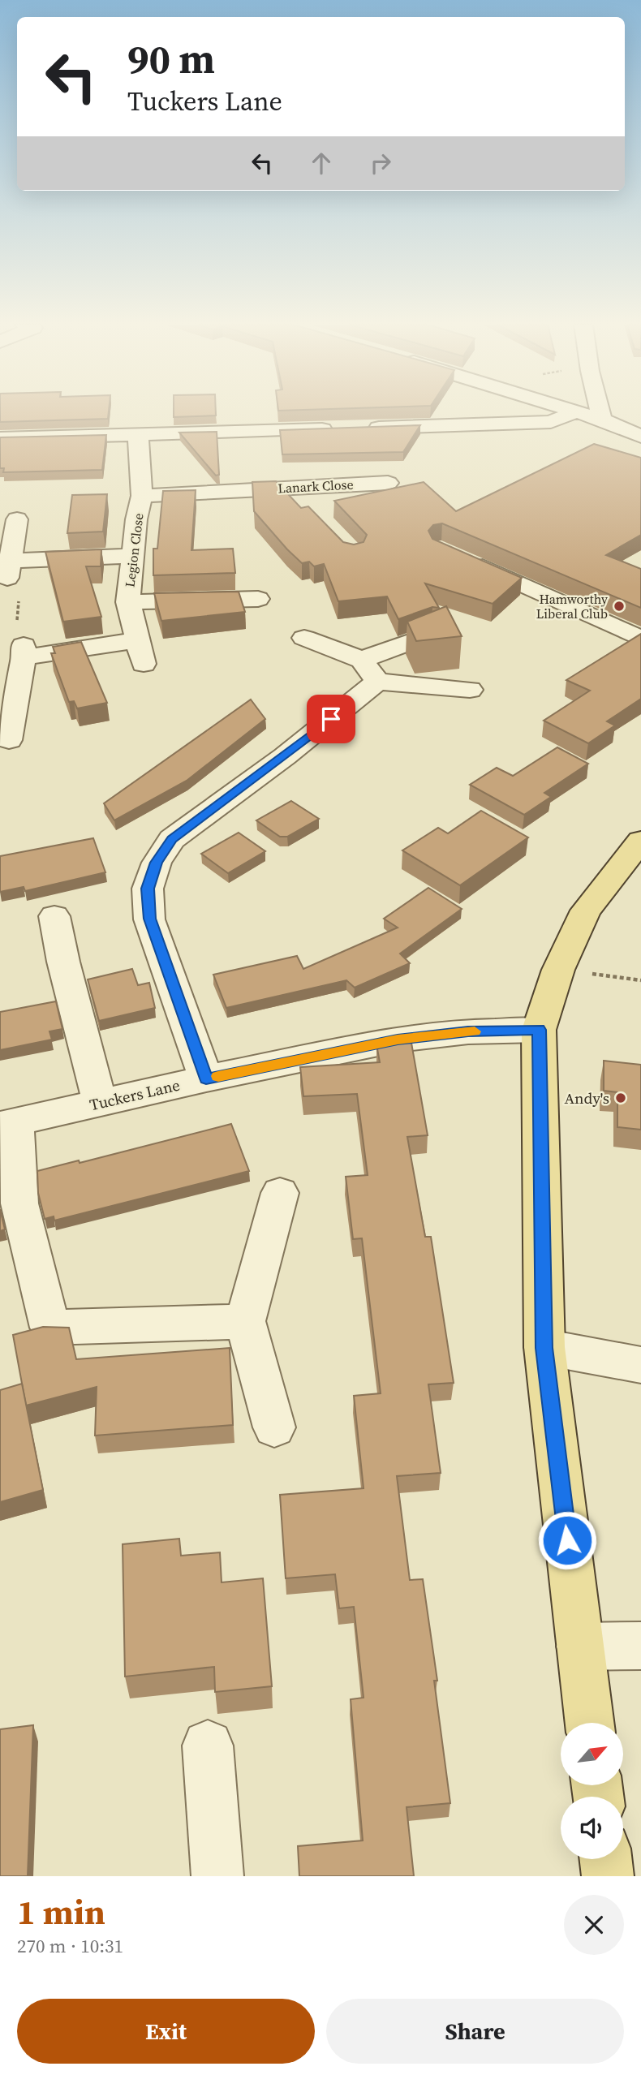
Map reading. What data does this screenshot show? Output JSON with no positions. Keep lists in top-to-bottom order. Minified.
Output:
{"streets":{"street":["Lanark Close","Legion Close","Tuckers Lane"]},"crossings":[["Lanark Close","Legion Close"]],"places":["Hamworthy Liberal Club","Andy's"],"north":"top right","page":{"turn":["90 m","Tuckers Lane"],"heading":["1 min","270 m · 10:31"],"buttons":["Exit","Share"]}}
